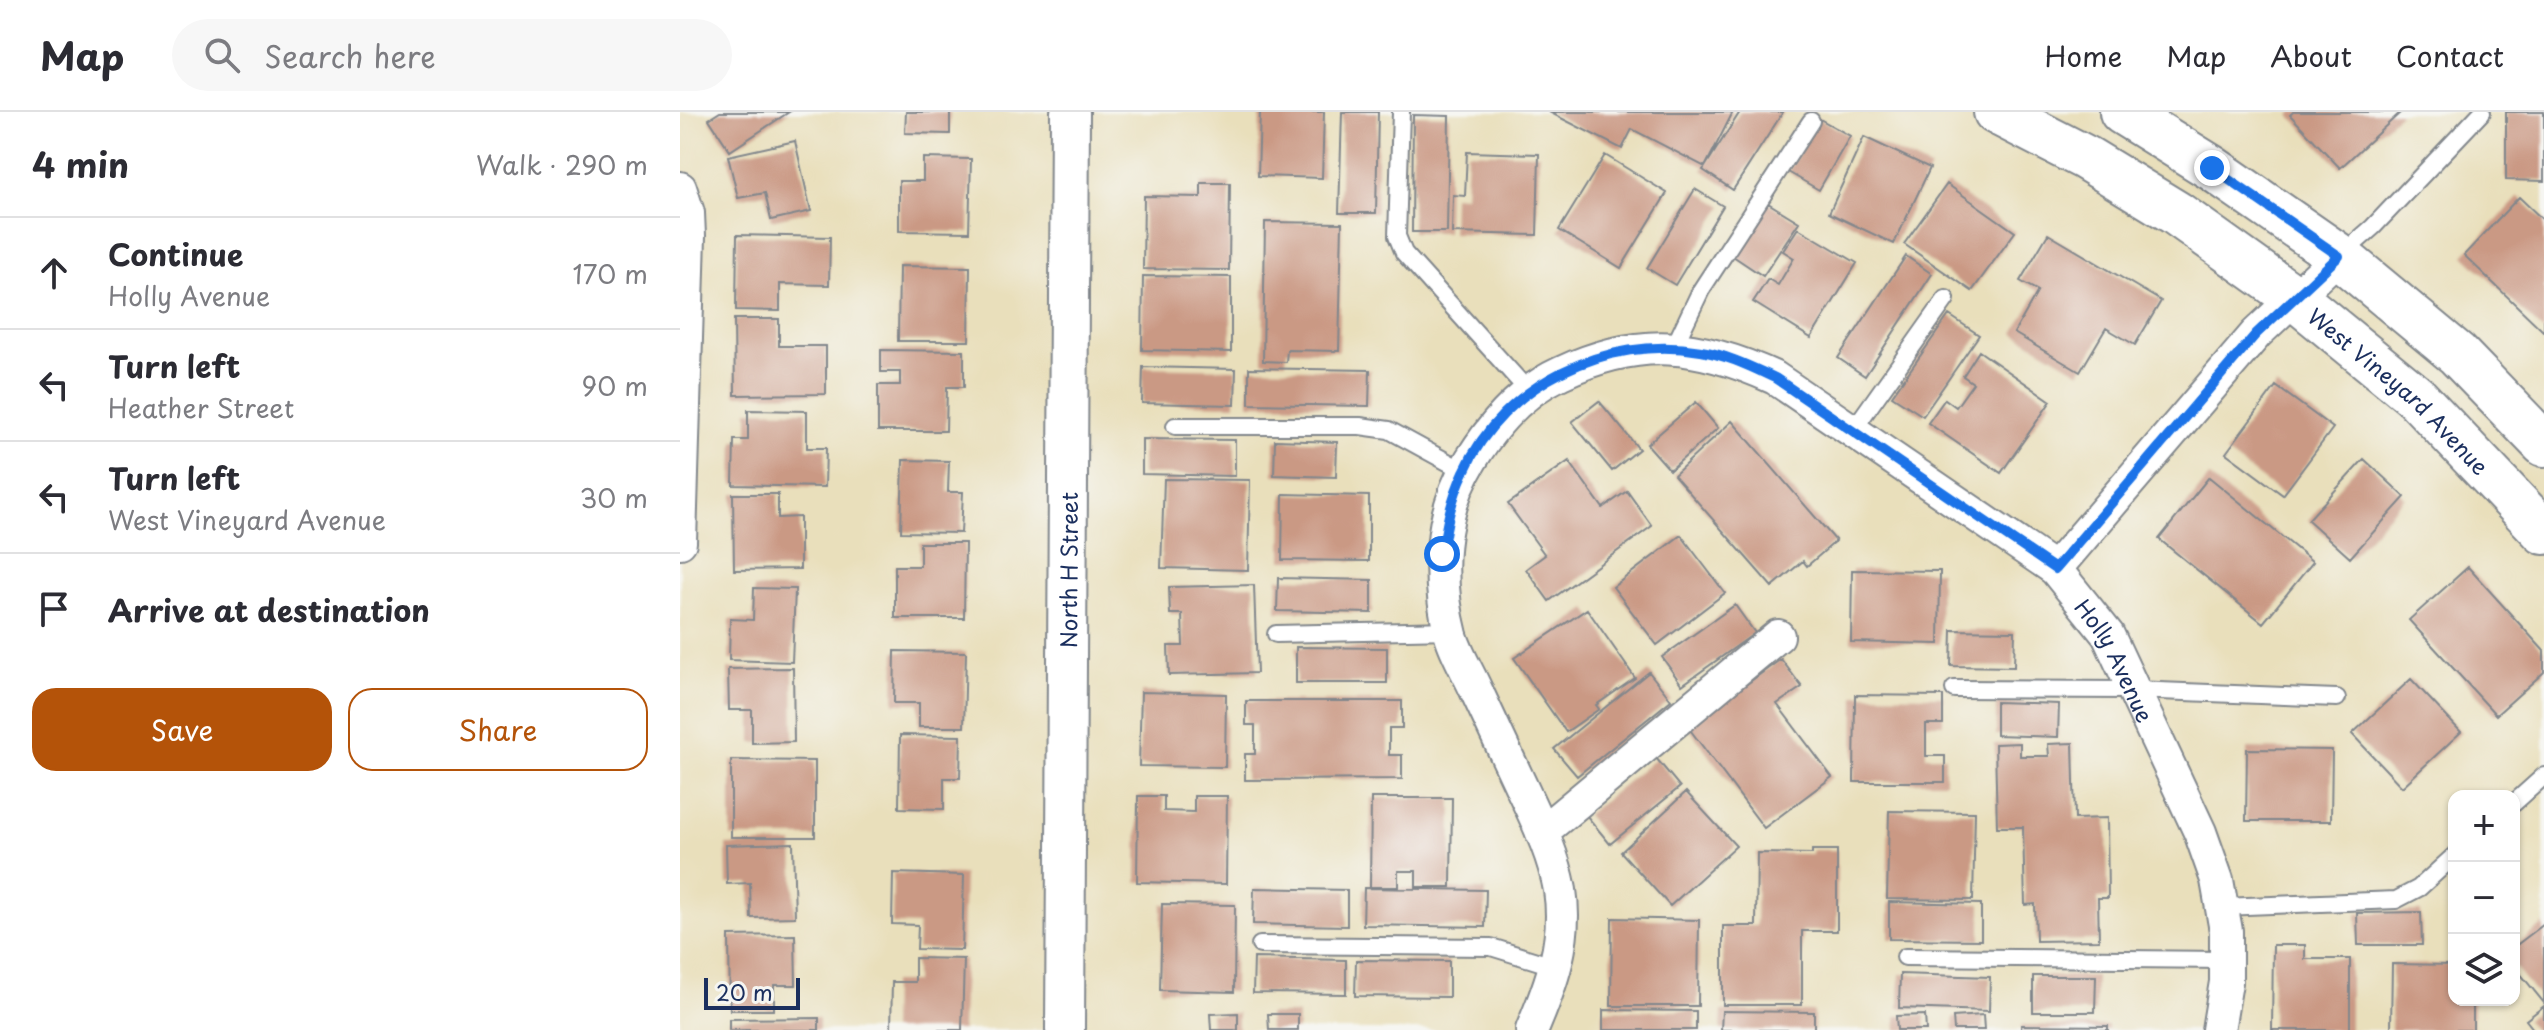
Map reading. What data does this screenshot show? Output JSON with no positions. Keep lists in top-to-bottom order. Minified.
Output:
{"streets":{"main road":["West Vineyard Avenue"],"street":["North H Street","Holly Avenue"]},"scale_bar":"20 m","page":{"header":"Map","search":"Search here","nav":["Home","Map","About","Contact"],"heading":["4 min","Walk · 290 m"],"list":[["Continue","Holly Avenue","170 m"],["Turn left","Heather Street","90 m"],["Turn left","West Vineyard Avenue","30 m"],"Arrive at destination"],"buttons":["Save","Share"],"map_buttons":["+","−"],"scale":"20 m"}}
